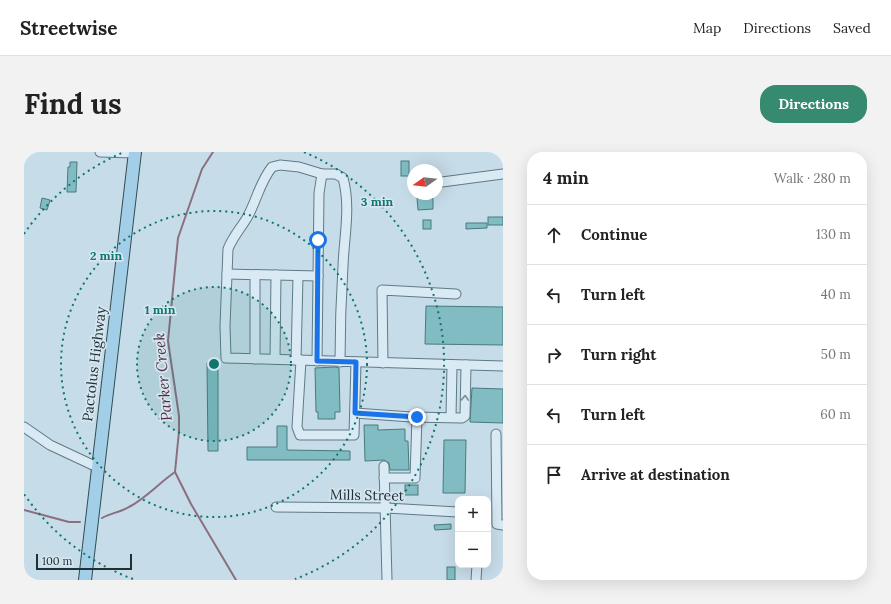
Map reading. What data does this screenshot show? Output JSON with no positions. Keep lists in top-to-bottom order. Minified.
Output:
{"streets":{"main road":["Pactolus Highway"],"street":["Mills Street"]},"water":["Parker Creek"],"scale_bar":"100 m","north":"left","page":{"header":"Streetwise","nav":["Map","Directions","Saved"],"buttons":"Directions","title":"Find us","heading":["4 min","Walk · 280 m"],"list":[["Continue","130 m"],["Turn left","40 m"],["Turn right","50 m"],["Turn left","60 m"],"Arrive at destination"],"map_buttons":["+","−"],"scale":"100 m"},"rings":["3 min","2 min","1 min"]}
